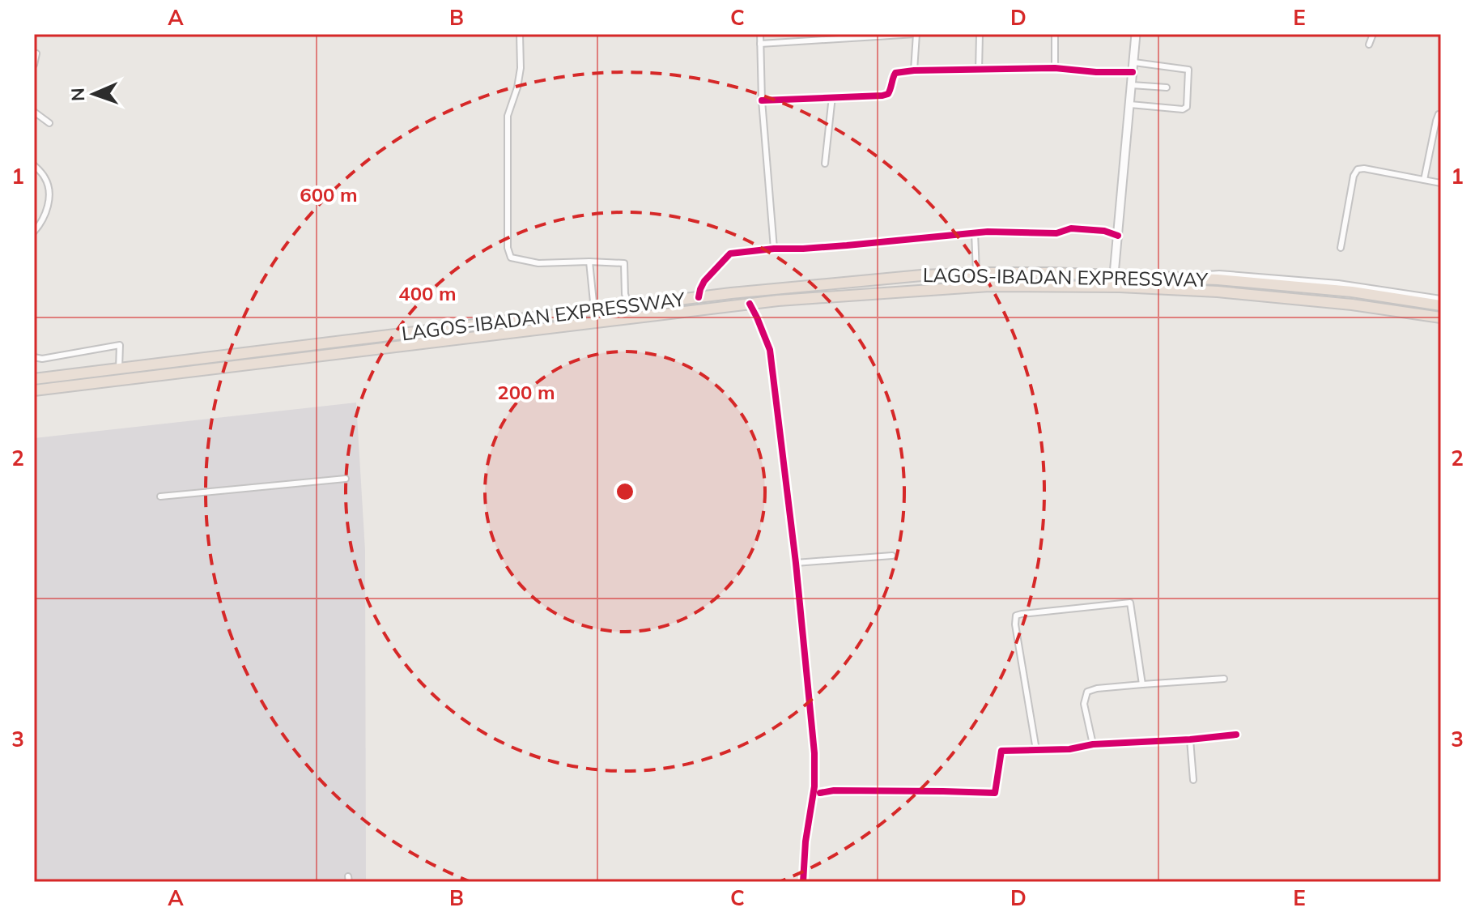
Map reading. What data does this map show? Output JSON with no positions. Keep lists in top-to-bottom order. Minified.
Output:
{"streets":{"highway":["LAGOS-IBADAN EXPRESSWAY"]},"north":"left","grid":{"columns":["A","B","C","D","E"],"rows":["1","2","3"]},"rings":["600 m","400 m","200 m"]}
